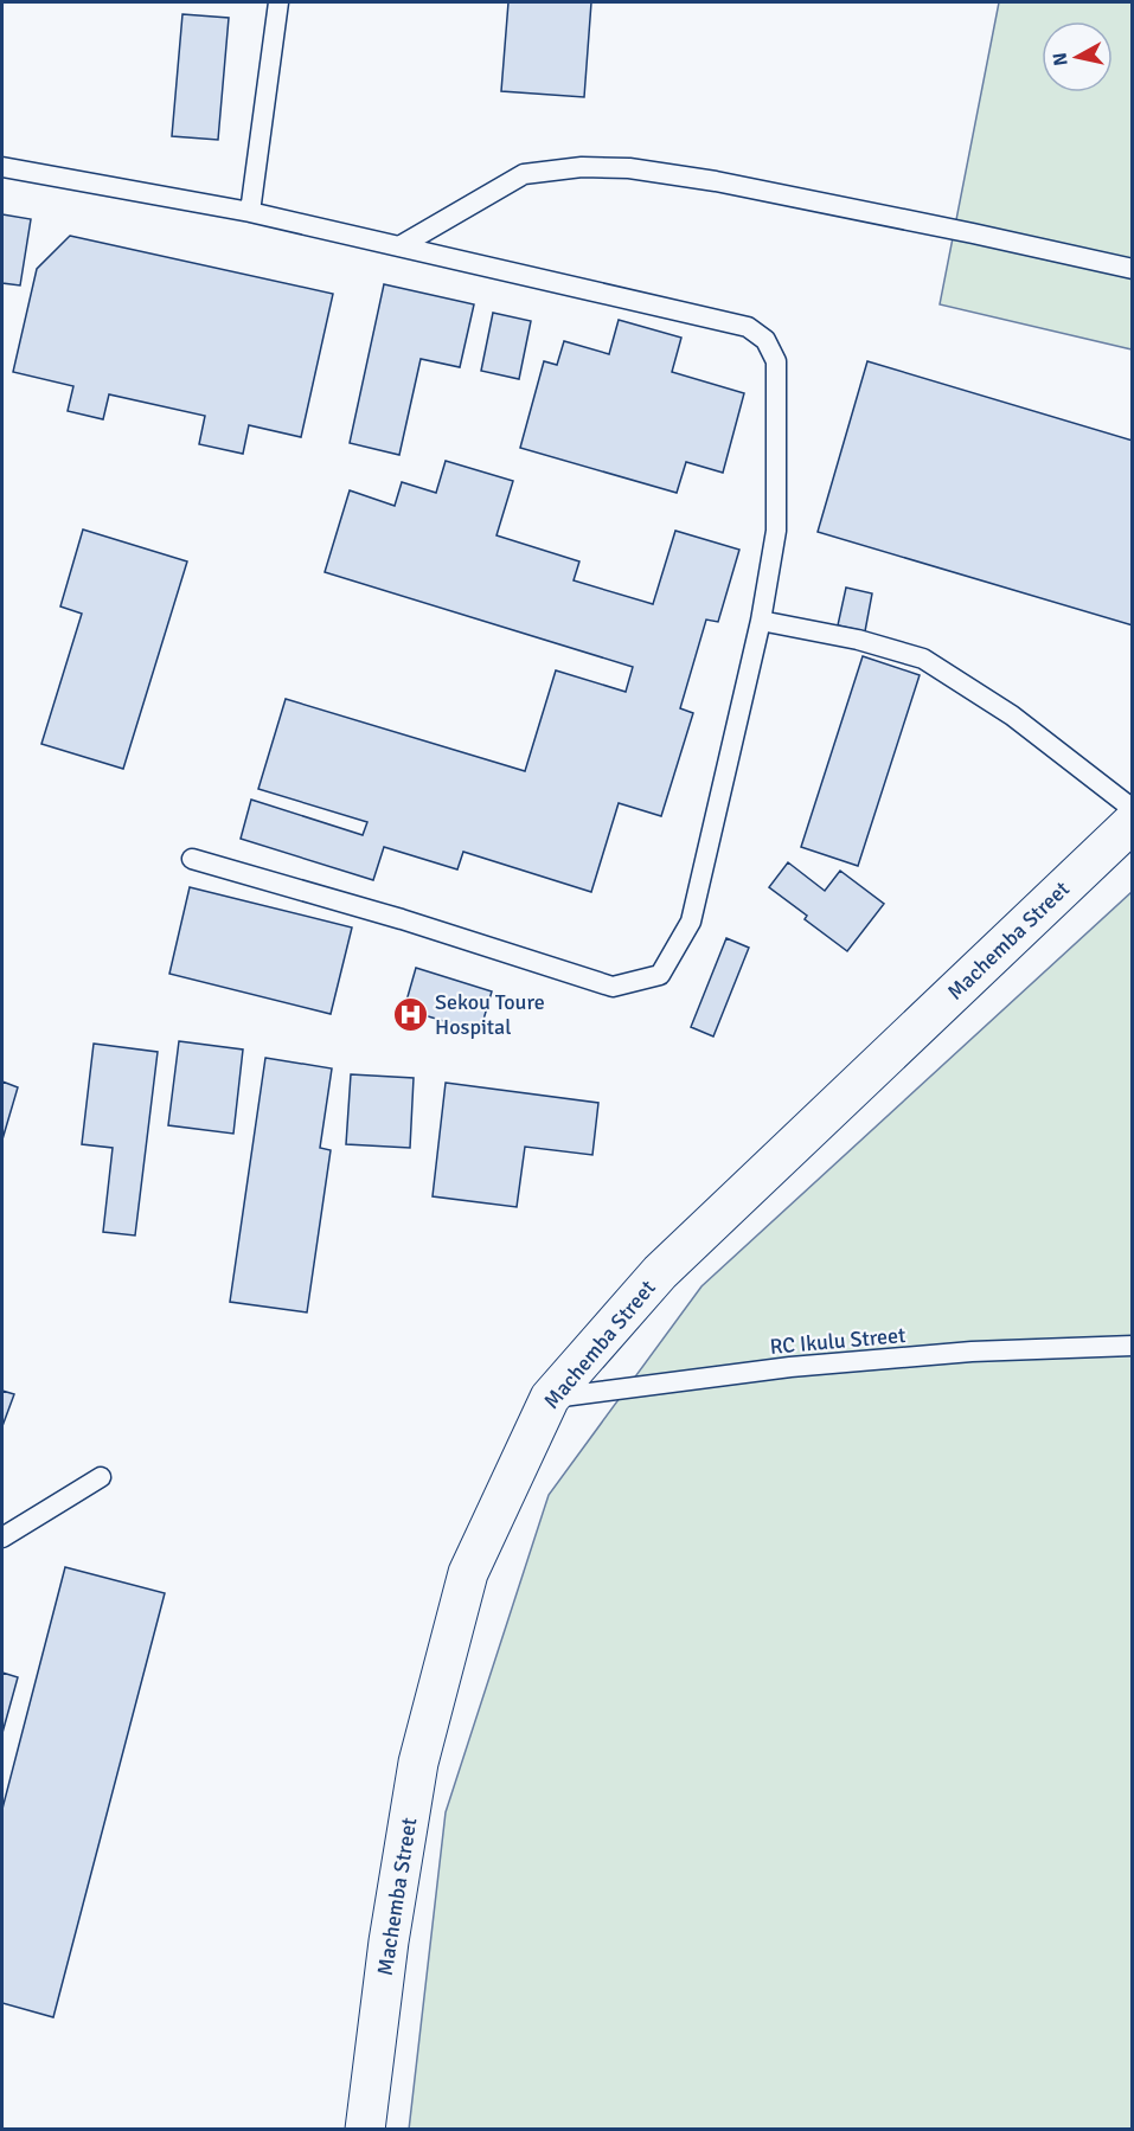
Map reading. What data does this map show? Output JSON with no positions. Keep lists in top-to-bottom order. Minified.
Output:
{"streets":{"main road":["Machemba Street"],"lane":["RC Ikulu Street"]},"crossings":[["Machemba Street","RC Ikulu Street"]],"places":{"hospital":["Sekou Toure Hospital"]},"north":"left"}
